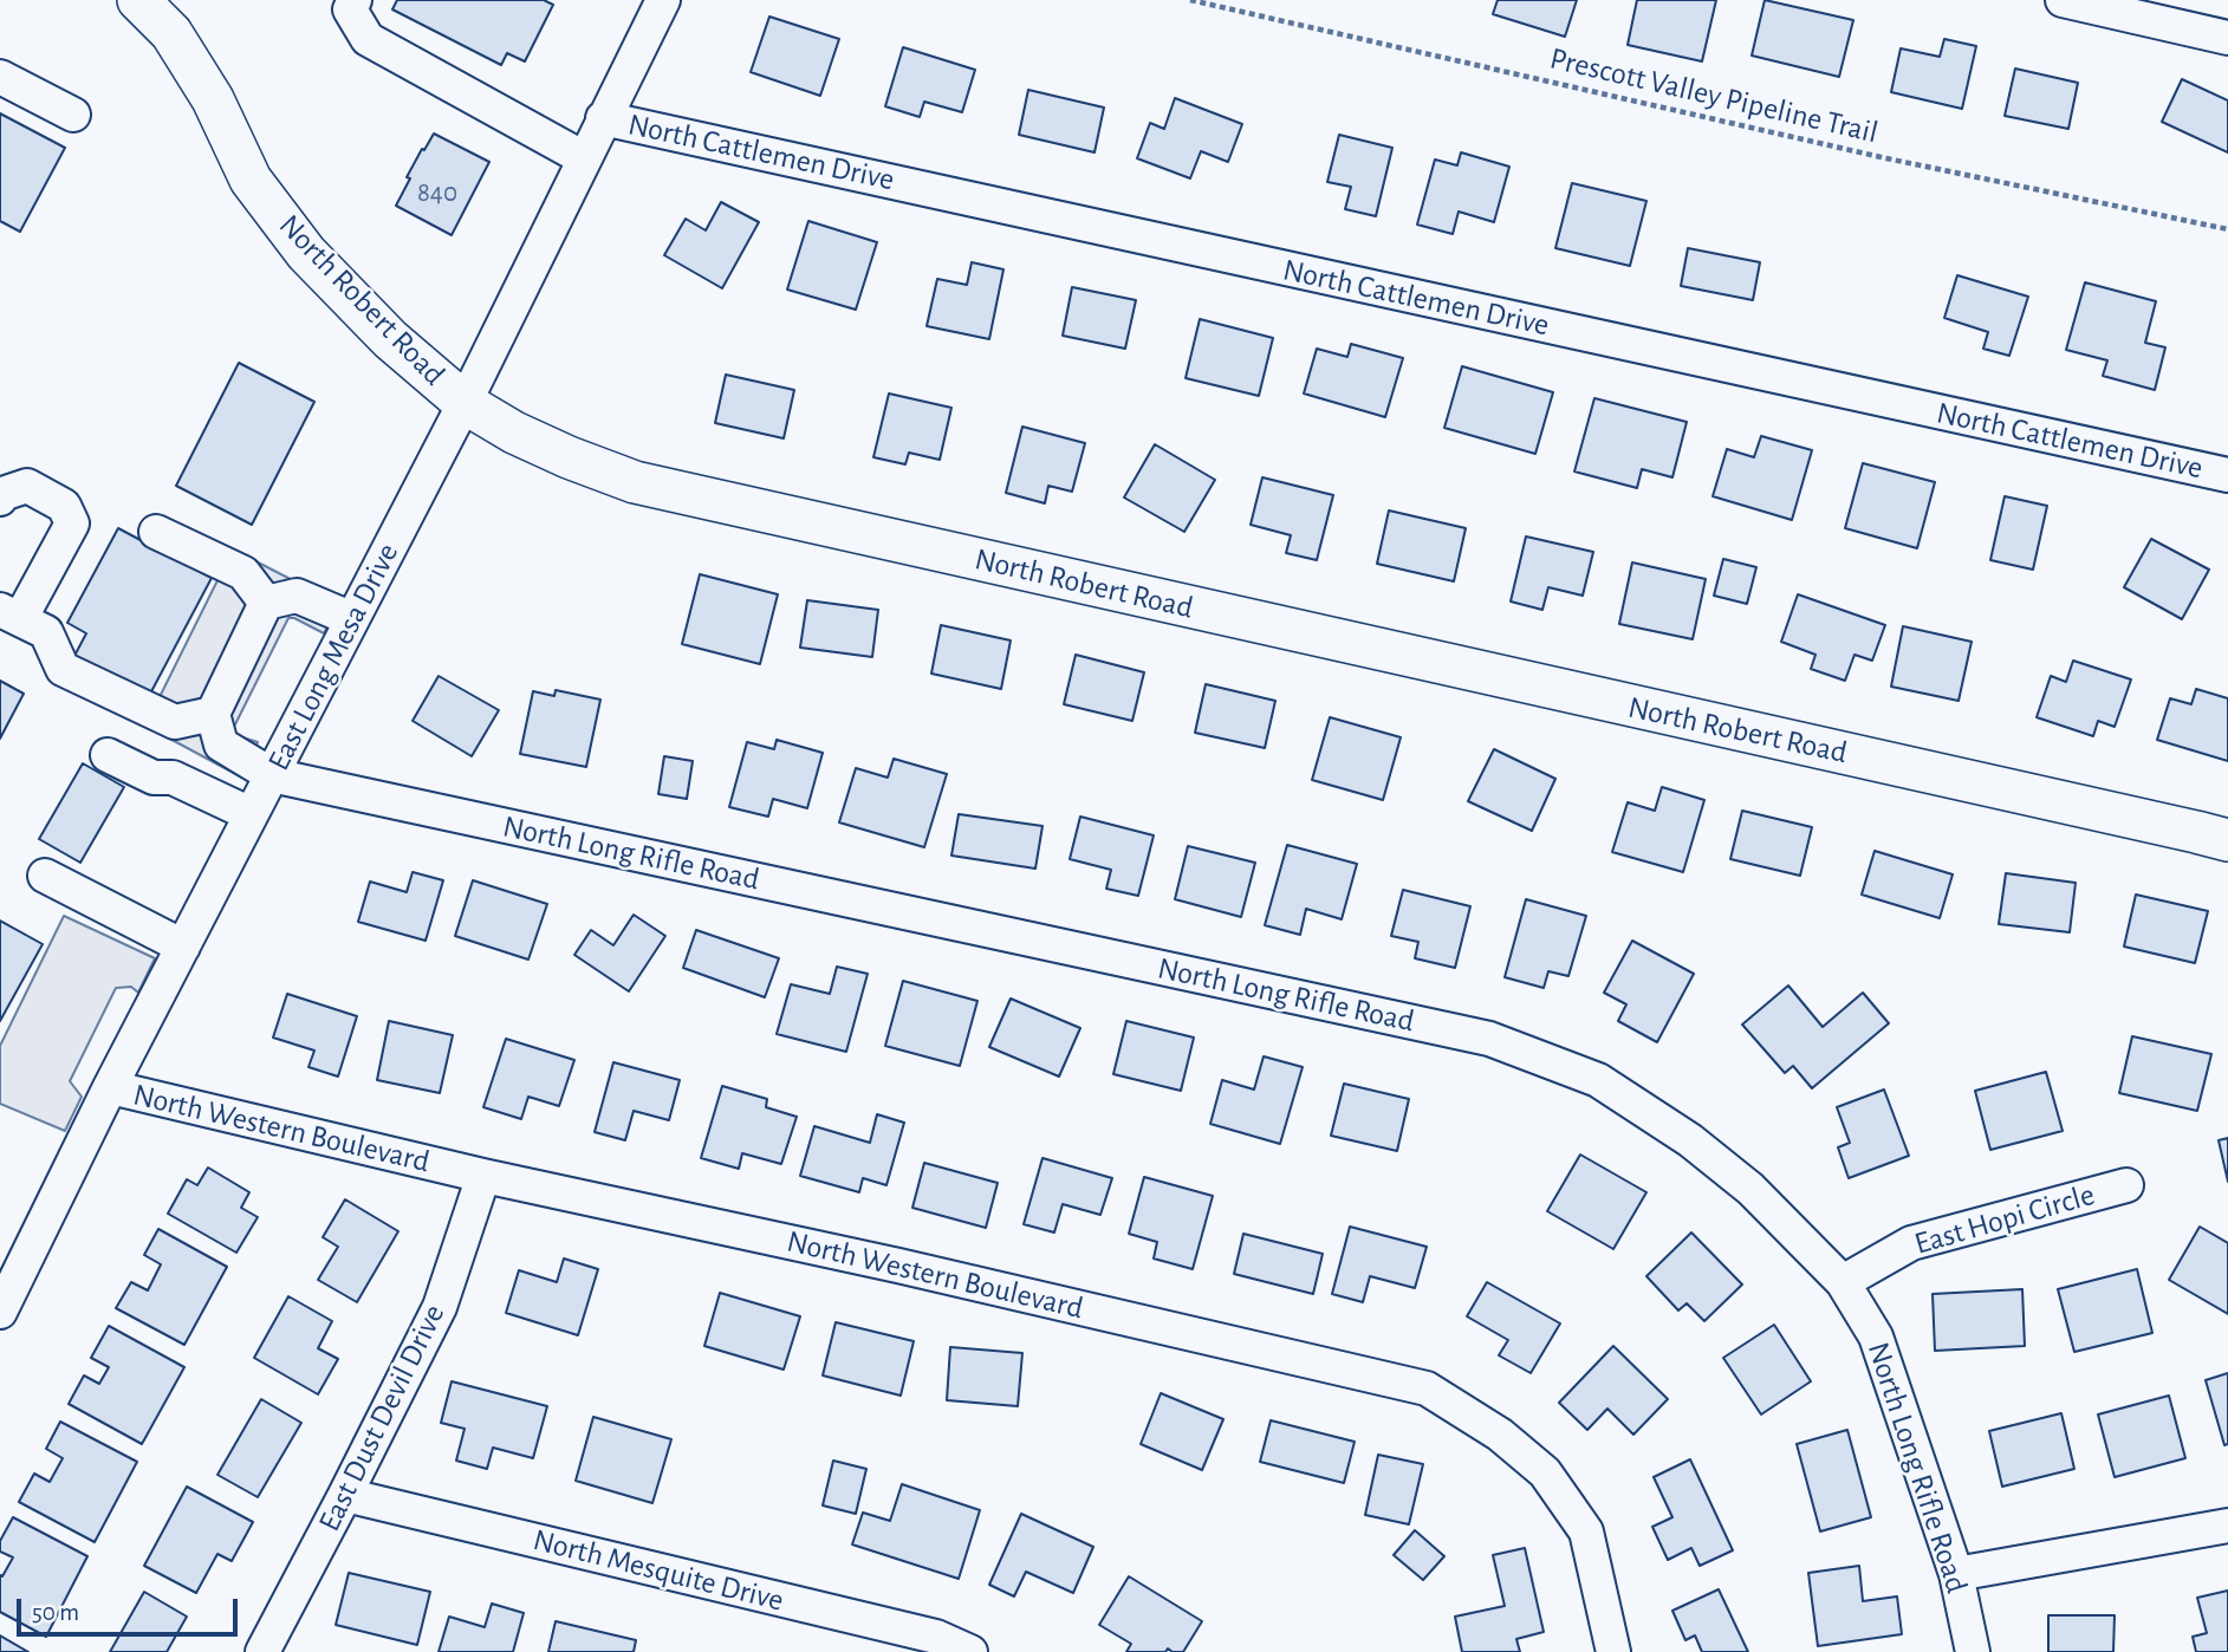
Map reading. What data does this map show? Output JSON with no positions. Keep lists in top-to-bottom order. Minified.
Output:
{"streets":{"main road":["North Robert Road"],"street":["North Cattlemen Drive","East Long Mesa Drive","North Long Rifle Road","North Western Boulevard","East Hopi Circle","East Dust Devil Drive","North Mesquite Drive"],"path":["Prescott Valley Pipeline Trail"]},"crossings":[["North Cattlemen Drive","East Long Mesa Drive"],["North Robert Road","East Long Mesa Drive"],["East Long Mesa Drive","North Long Rifle Road"],["East Long Mesa Drive","North Western Boulevard"],["North Long Rifle Road","East Hopi Circle"],["North Western Boulevard","East Dust Devil Drive"],["East Dust Devil Drive","North Mesquite Drive"]],"house_numbers":["840"],"scale_bar":"50 m"}
